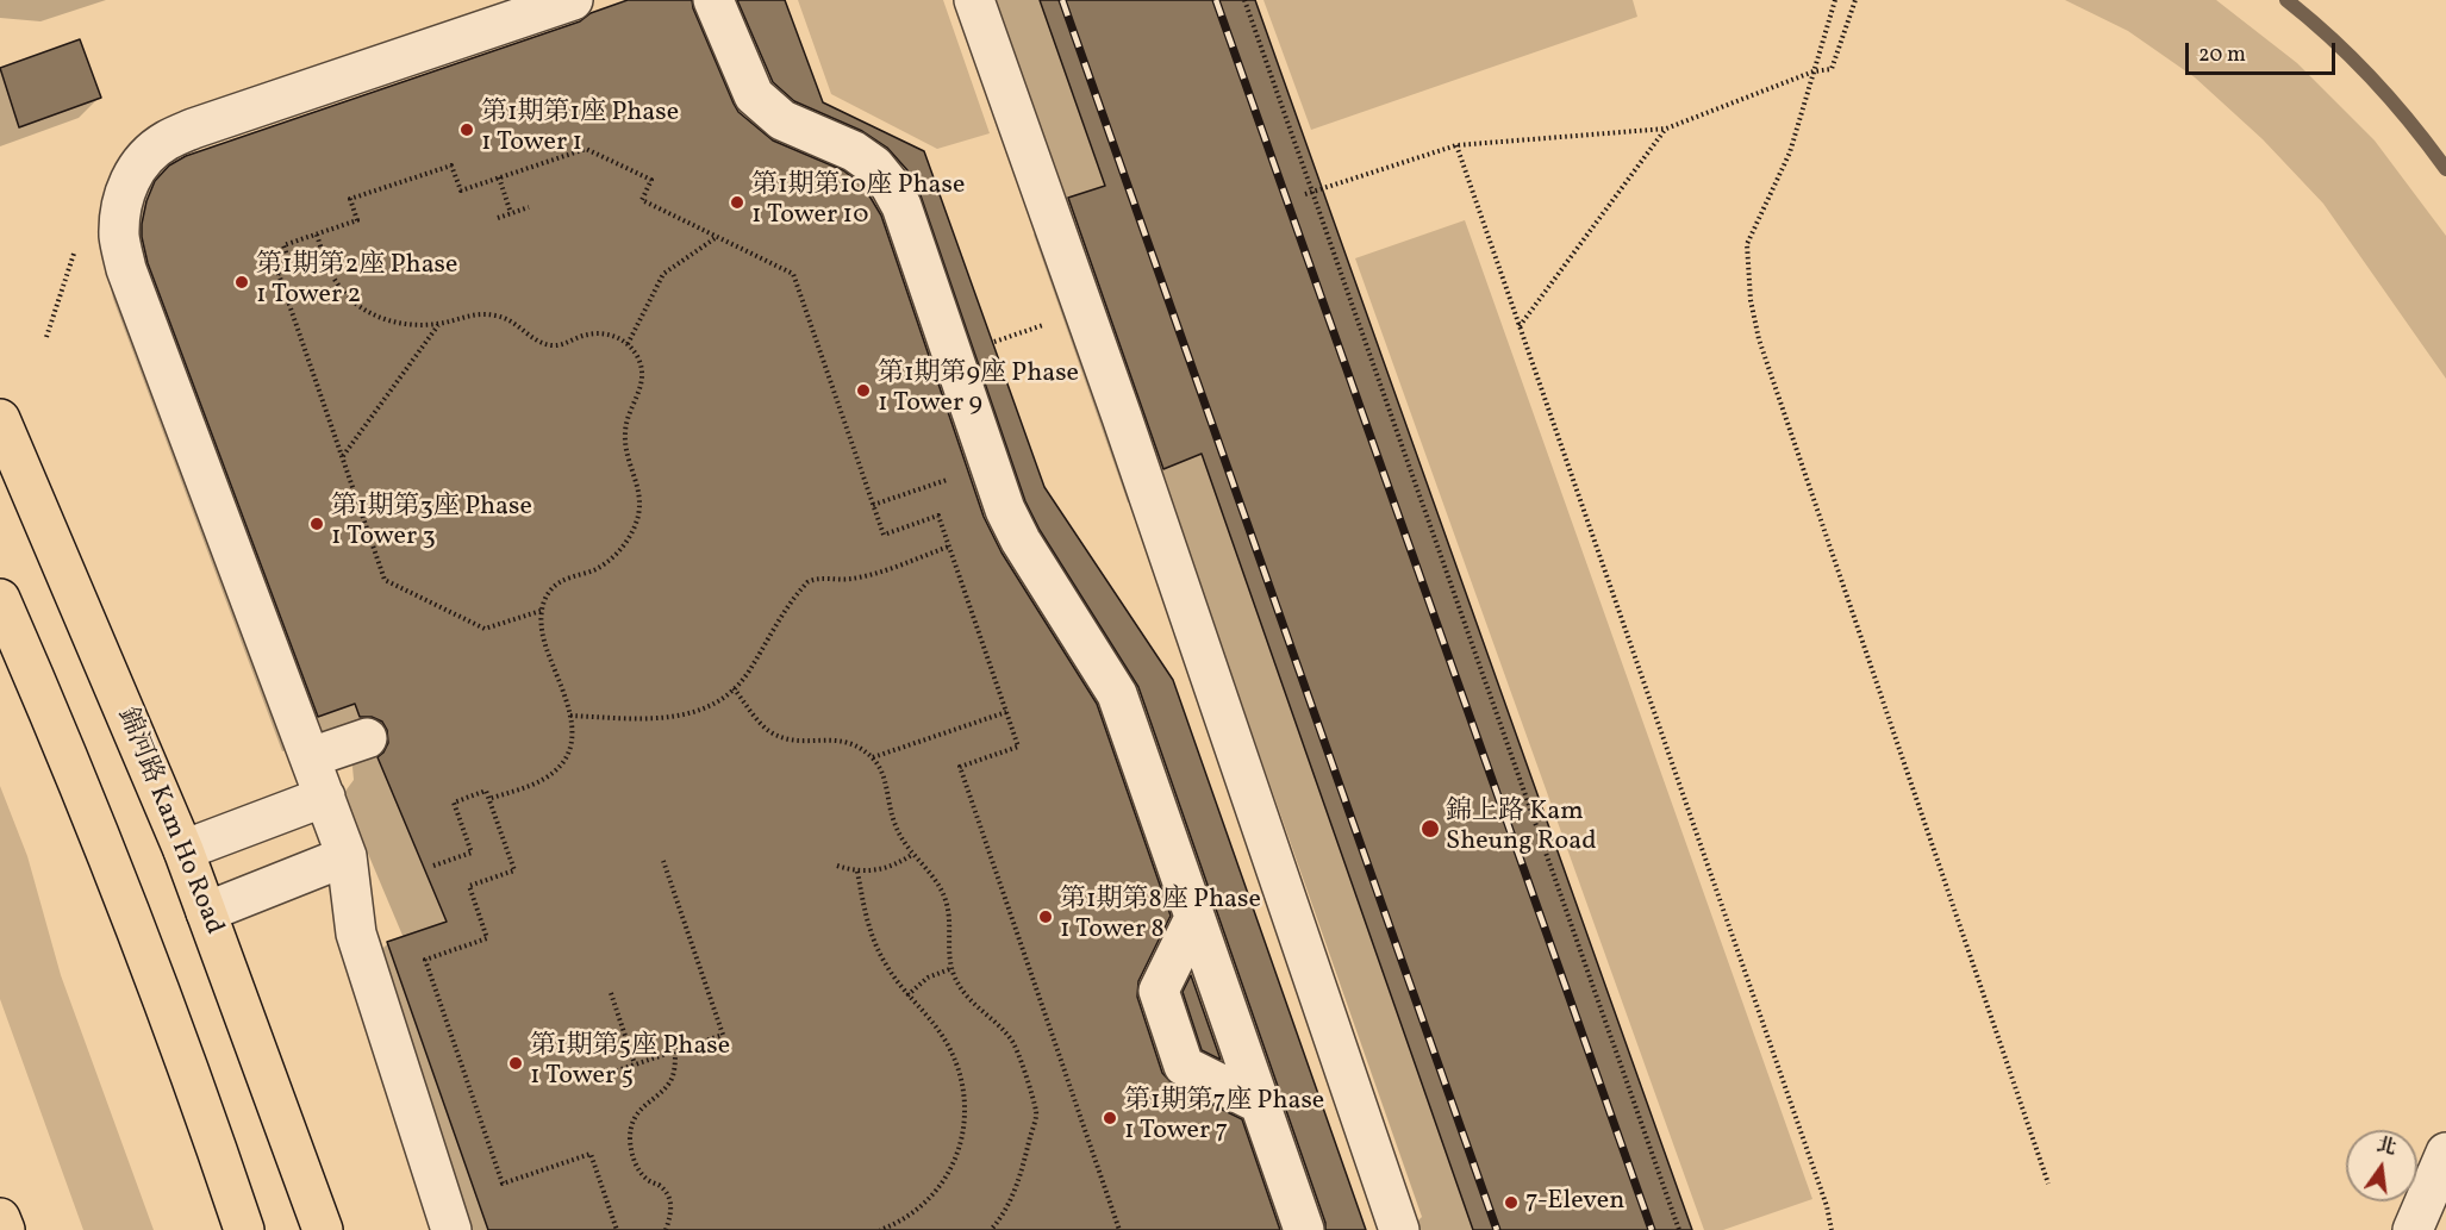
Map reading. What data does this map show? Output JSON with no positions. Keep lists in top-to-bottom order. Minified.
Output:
{"streets":{"main road":["錦河路 Kam Ho Road"]},"places":["第1期第1座 Phase 1 Tower 1","第1期第10座 Phase 1 Tower 10","第1期第2座 Phase 1 Tower 2","第1期第9座 Phase 1 Tower 9","第1期第3座 Phase 1 Tower 3","錦上路 Kam Sheung Road","第1期第8座 Phase 1 Tower 8","第1期第5座 Phase 1 Tower 5","第1期第7座 Phase 1 Tower 7","7-Eleven"],"scale_bar":"20 m","north":"top"}
